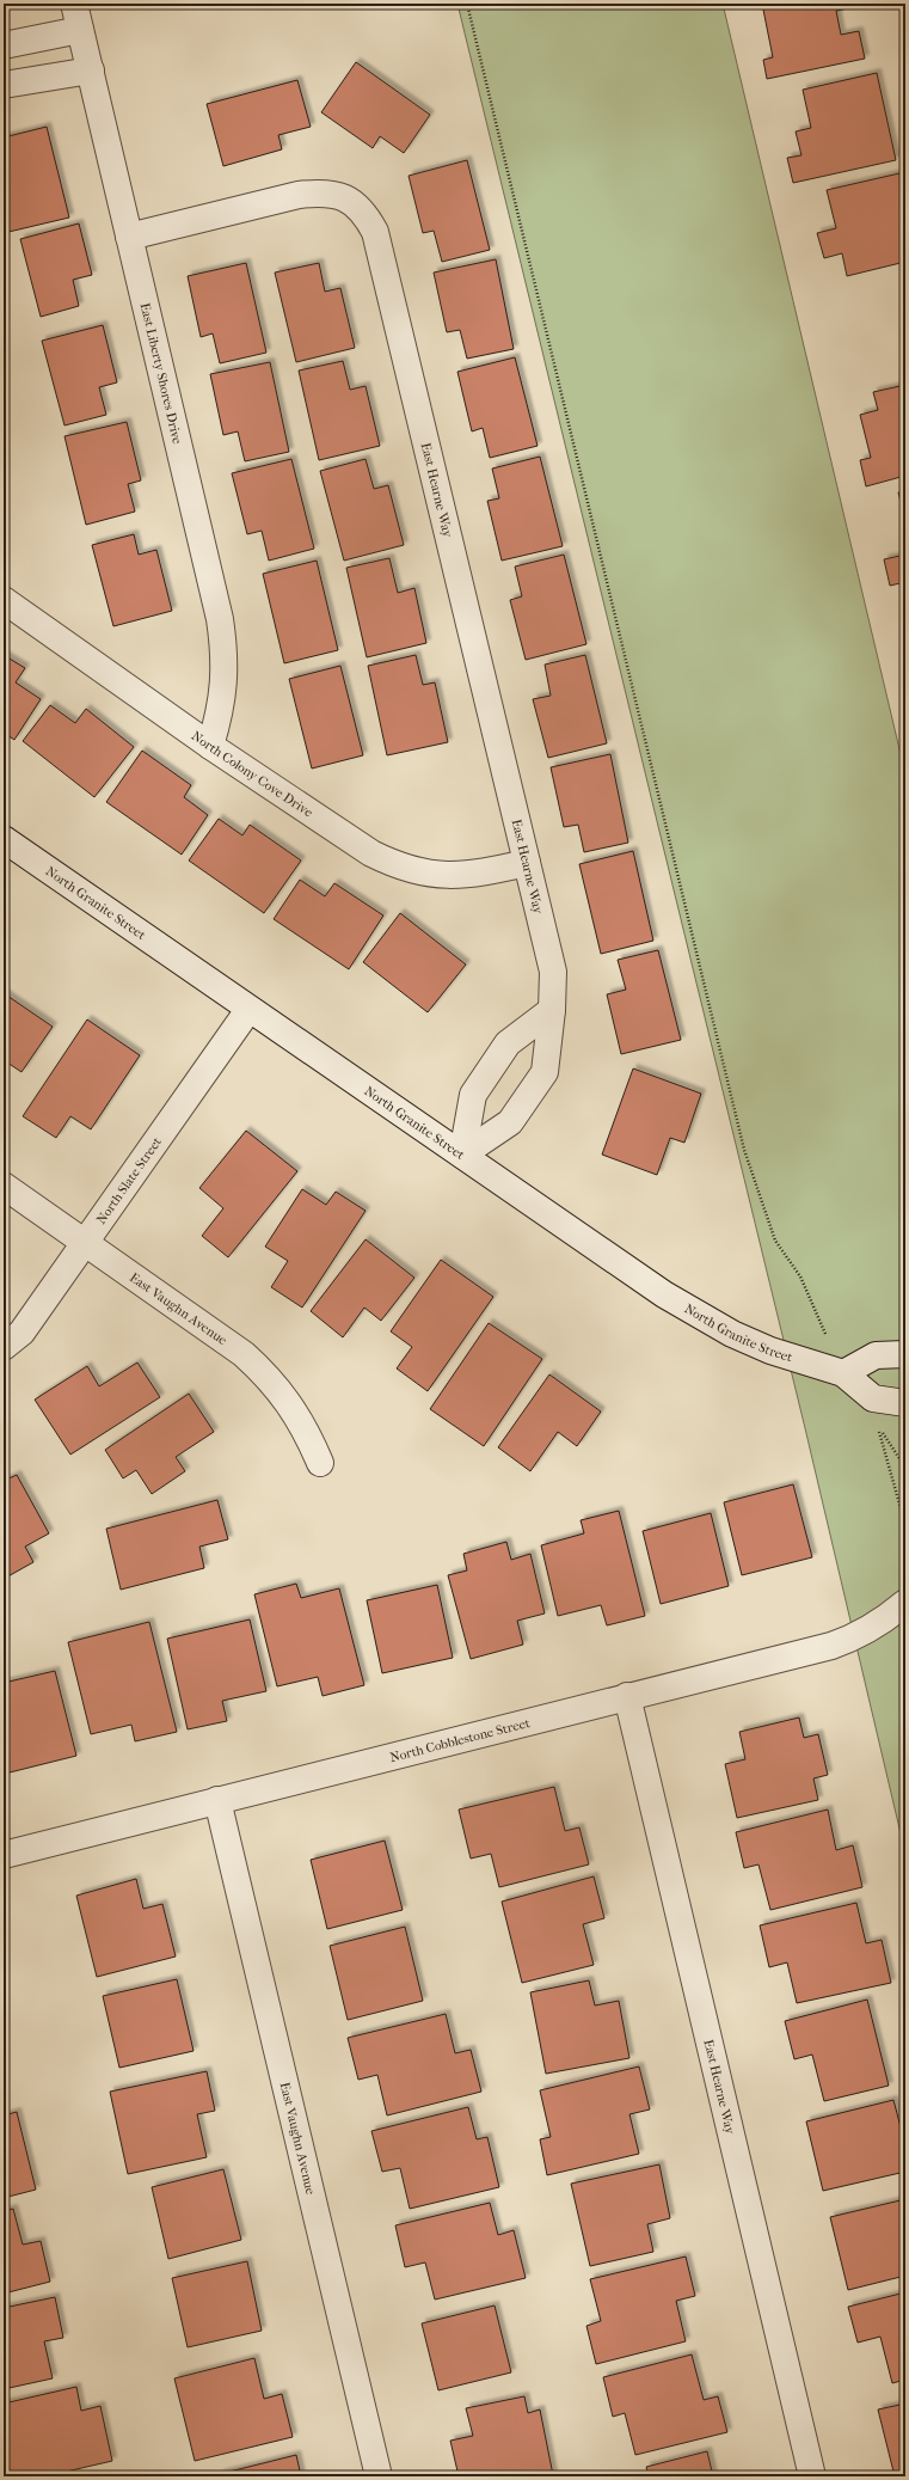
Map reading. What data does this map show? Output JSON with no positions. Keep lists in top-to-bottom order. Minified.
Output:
{"streets":{"street":["East Liberty Shores Drive","East Hearne Way","North Colony Cove Drive","North Granite Street","North Slate Street","East Vaughn Avenue","North Cobblestone Street"]},"crossings":[["East Liberty Shores Drive","East Hearne Way"],["East Liberty Shores Drive","North Colony Cove Drive"],["East Hearne Way","North Colony Cove Drive"],["East Hearne Way","North Granite Street"],["East Hearne Way","North Cobblestone Street"],["North Granite Street","North Slate Street"],["North Slate Street","East Vaughn Avenue"],["East Vaughn Avenue","North Cobblestone Street"]]}
